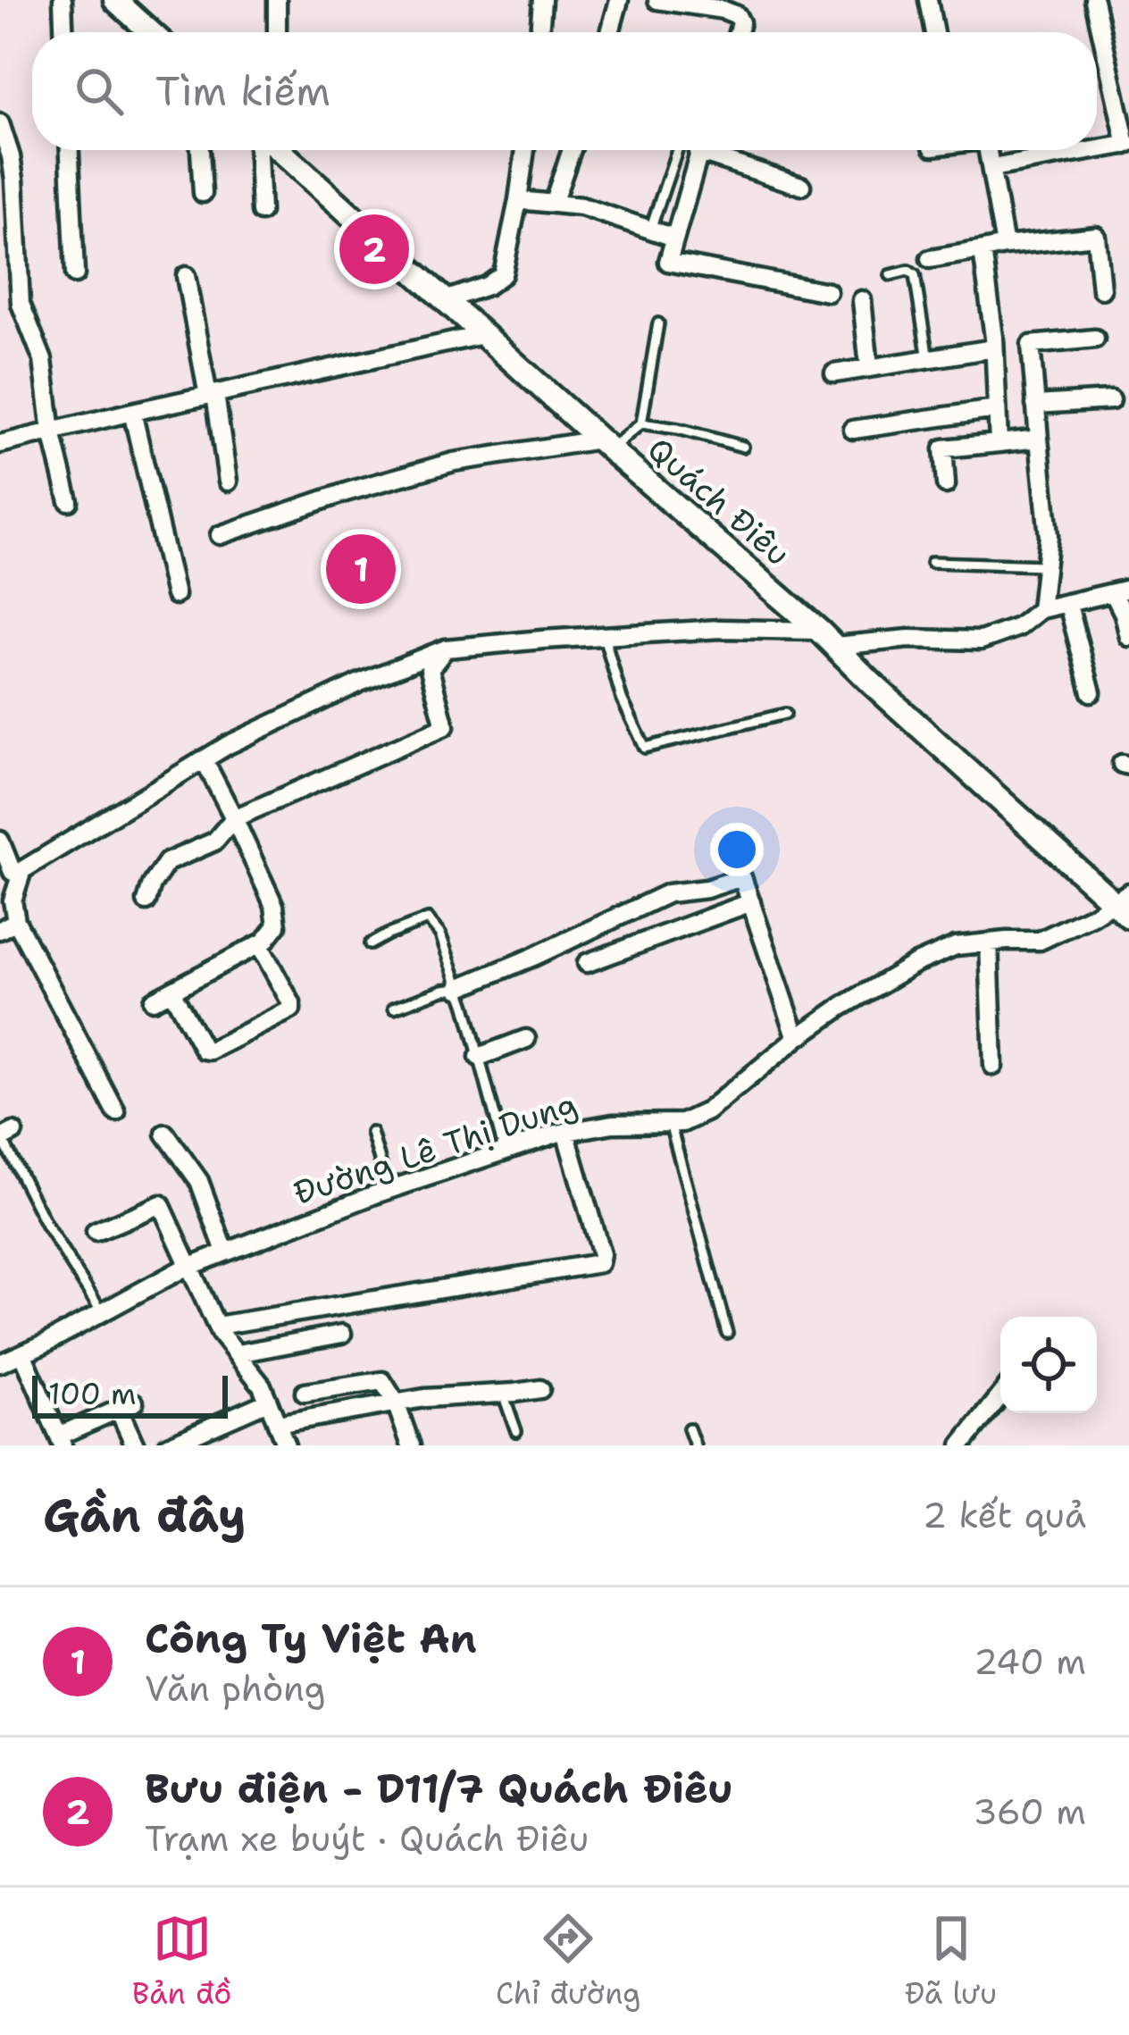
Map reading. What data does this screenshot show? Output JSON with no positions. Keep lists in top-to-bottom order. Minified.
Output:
{"streets":{"main road":["Quách Điêu"],"street":["Đường Lê Thị Dung"]},"crossings":[["Quách Điêu","Đường Lê Thị Dung"]],"scale_bar":"100 m","page":{"search":"Tìm kiếm","pins":["2","1"],"scale":"100 m","heading":["Gần đây","2 kết quả"],"list":[{"mark":"1","name":"Công Ty Việt An","note":"Văn phòng","value":"240 m"},{"mark":"2","name":"Bưu điện - D11/7 Quách Điêu","note":"Trạm xe buýt · Quách Điêu","value":"360 m"}],"nav":["Bản đồ","Chỉ đường","Đã lưu"]}}
